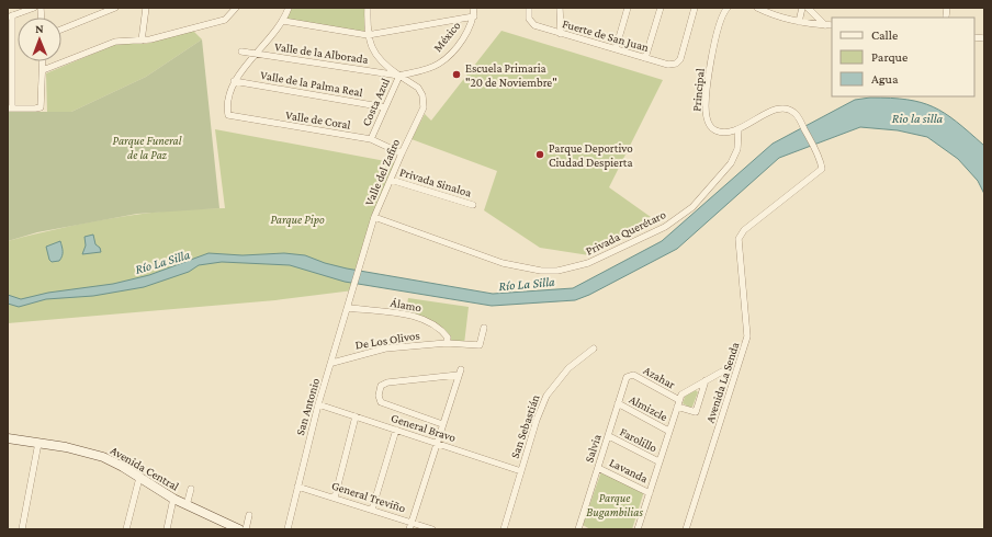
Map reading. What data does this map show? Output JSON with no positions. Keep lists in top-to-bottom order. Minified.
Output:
{"streets":{"main road":["Avenida Central"],"street":["Fuerte de San Juan","México","Valle de la Alborada","Valle de la Palma Real","Principal","Costa Azul","Valle de Coral","Valle del Zafiro","Privada Sinaloa","Privada Querétaro","Álamo","De Los Olivos","Azahar","Avenida La Senda","San Antonio","Almizcle","San Sebastián","General Bravo","Farolillo","Salvia","Lavanda","General Treviño"]},"crossings":[["México","Valle de la Alborada"],["México","Costa Azul"],["Valle de la Alborada","Costa Azul"],["Valle de la Palma Real","Costa Azul"],["Valle de la Palma Real","Valle de Coral"],["Principal","Privada Querétaro"],["Principal","Avenida La Senda"],["Costa Azul","Valle de Coral"],["Valle de Coral","Valle del Zafiro"],["Valle del Zafiro","Privada Sinaloa"],["Valle del Zafiro","Privada Querétaro"],["Valle del Zafiro","San Antonio"],["Álamo","De Los Olivos"],["Álamo","San Antonio"],["De Los Olivos","San Antonio"],["Azahar","Salvia"],["San Antonio","General Bravo"],["San Antonio","General Treviño"],["Almizcle","Salvia"],["San Sebastián","General Bravo"],["Farolillo","Salvia"],["Salvia","Lavanda"]],"water":["Rio la silla","Río La Silla"],"parks":["Parque Funeral de la Paz","Parque Pipo","Parque Bugambilias"],"places":["Escuela Primaria \"20 de Noviembre\"","Parque Deportivo Ciudad Despierta"],"legend":["Calle","Parque","Agua"],"north":"top"}
